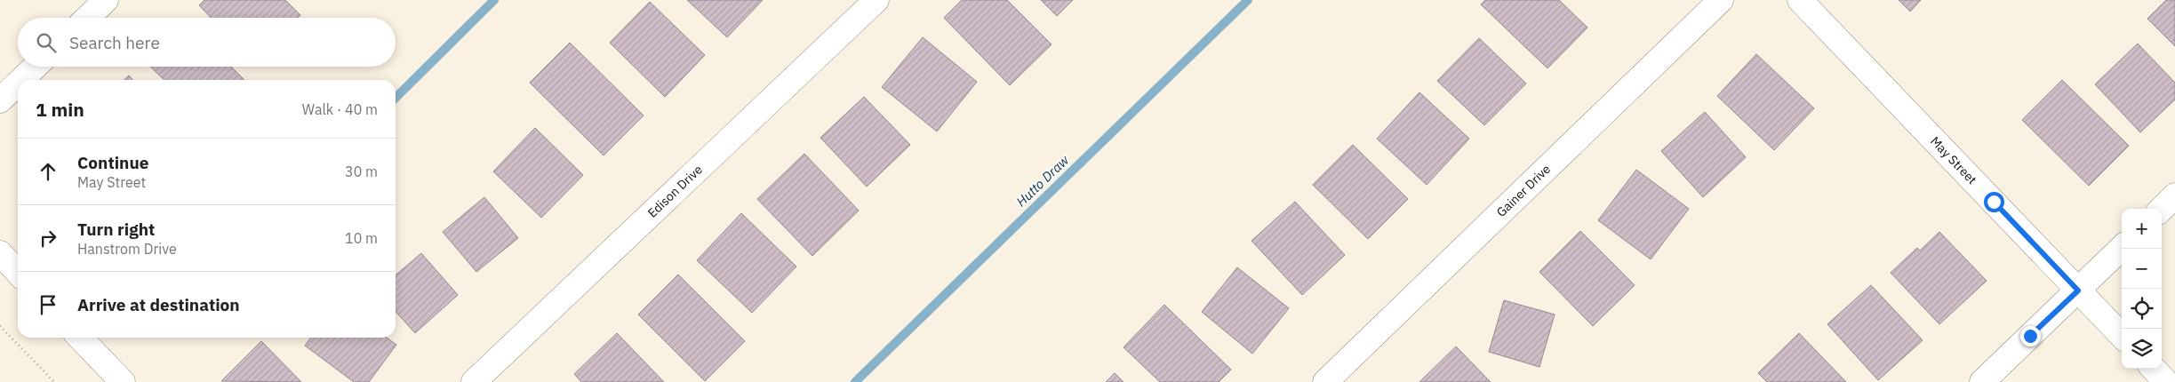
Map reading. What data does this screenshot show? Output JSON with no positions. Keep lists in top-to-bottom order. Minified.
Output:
{"streets":{"street":["May Street","Edison Drive","Gainer Drive"]},"water":["Hutto Draw"],"page":{"search":"Search here","heading":["1 min","Walk · 40 m"],"list":[["Continue","May Street","30 m"],["Turn right","Hanstrom Drive","10 m"],"Arrive at destination"],"map_buttons":["+","−"]}}
